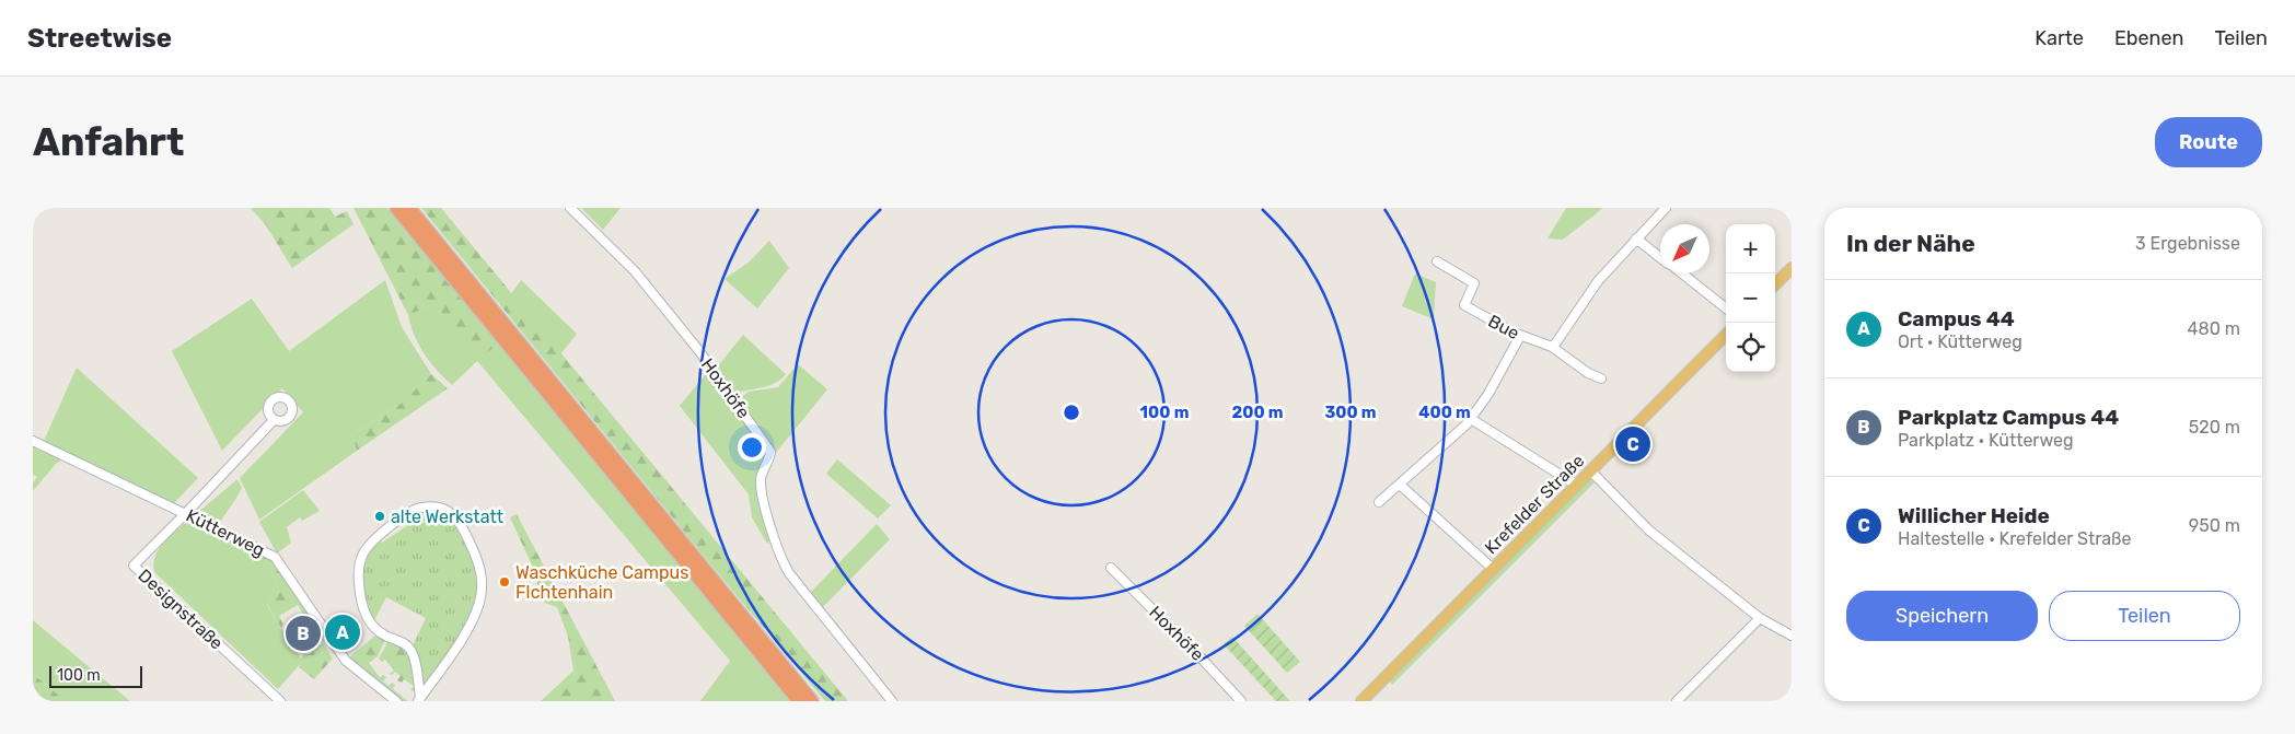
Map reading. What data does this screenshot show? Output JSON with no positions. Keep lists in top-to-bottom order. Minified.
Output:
{"streets":{"main road":["Krefelder Straße"],"street":["Bue","Hoxhöfe","Kütterweg","Designstraße"]},"crossings":[["Kütterweg","Designstraße"]],"places":["alte Werkstatt","Waschküche Campus FIchtenhain"],"scale_bar":"100 m","north":"bottom left","page":{"header":"Streetwise","nav":["Karte","Ebenen","Teilen"],"buttons":["Route",["Speichern","Teilen"]],"title":"Anfahrt","heading":["In der Nähe","3 Ergebnisse"],"map_buttons":["+","−"],"list":[{"mark":"A","name":"Campus 44","note":"Ort · Kütterweg","value":"480 m"},{"mark":"B","name":"Parkplatz Campus 44","note":"Parkplatz · Kütterweg","value":"520 m"},{"mark":"C","name":"Willicher Heide","note":"Haltestelle · Krefelder Straße","value":"950 m"}],"pins":["C","A","B"],"scale":"100 m"},"rings":["100 m","200 m","300 m","400 m"]}
